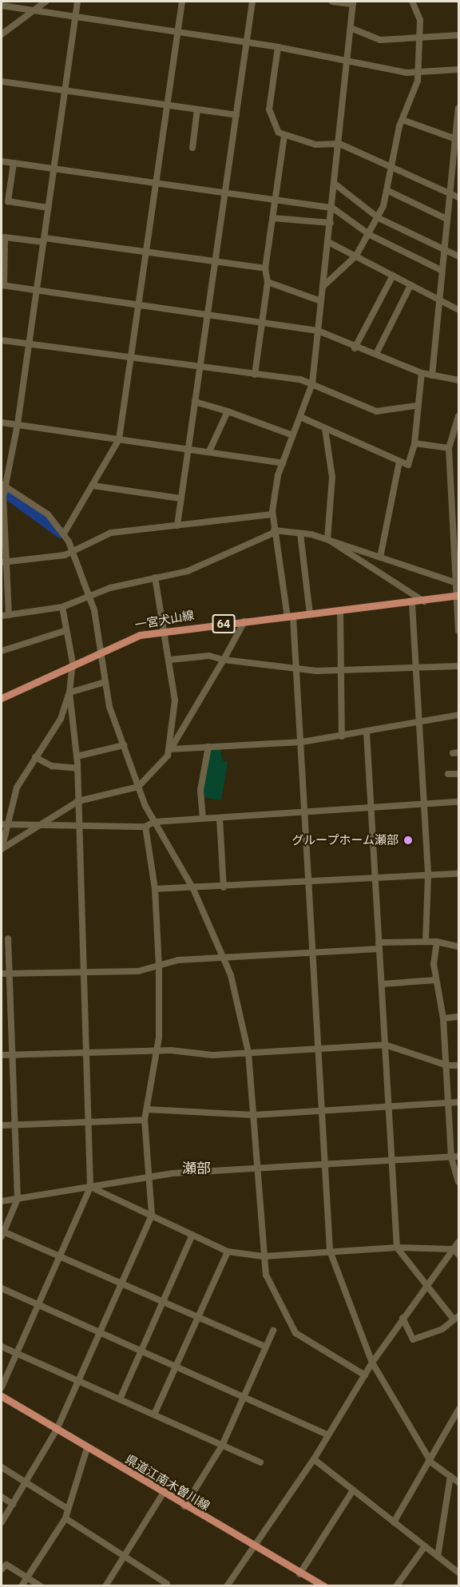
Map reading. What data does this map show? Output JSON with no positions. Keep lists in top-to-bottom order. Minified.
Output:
{"streets":{"main road":["一宮犬山線","64","県道江南木曽川線"]},"districts":["瀬部"],"places":["グループホーム瀬部"]}
